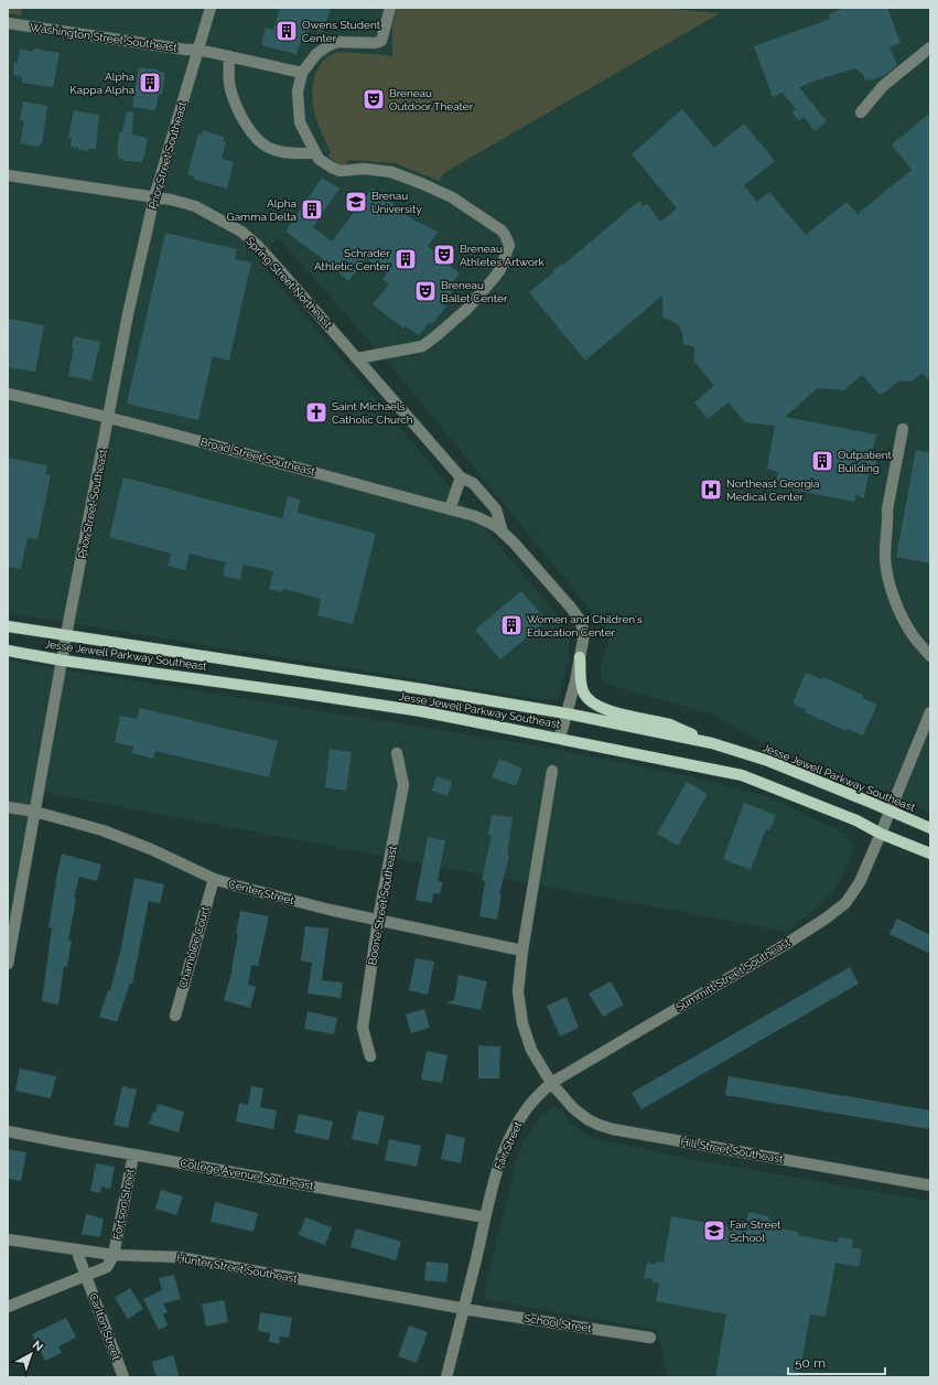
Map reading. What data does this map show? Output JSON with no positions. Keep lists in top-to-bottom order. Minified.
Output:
{"streets":{"main road":["Jesse Jewell Parkway Southeast"],"street":["Washington Street Southeast","Prior Street Southeast","Spring Street Northeast","Broad Street Southeast","Center Street","Boone Street Southeast","Chamblee Court","Summitt Street Southeast","Fair Street","Hill Street Southeast","College Avenue Southeast","Fortson Street","Hunter Street Southeast","School Street","Carlton Street"]},"crossings":[["Washington Street Southeast","Prior Street Southeast"],["Prior Street Southeast","Spring Street Northeast"],["Prior Street Southeast","Broad Street Southeast"],["Prior Street Southeast","Jesse Jewell Parkway Southeast"],["Prior Street Southeast","Center Street"],["Spring Street Northeast","Broad Street Southeast"],["Spring Street Northeast","Jesse Jewell Parkway Southeast"],["Jesse Jewell Parkway Southeast","Summitt Street Southeast"],["Center Street","Boone Street Southeast"],["Center Street","Chamblee Court"],["Summitt Street Southeast","Fair Street"],["Summitt Street Southeast","Hill Street Southeast"],["Fair Street","Hill Street Southeast"],["Fair Street","College Avenue Southeast"],["Fair Street","Hunter Street Southeast"],["Fair Street","School Street"],["College Avenue Southeast","Fortson Street"],["Fortson Street","Hunter Street Southeast"],["Hunter Street Southeast","School Street"],["Hunter Street Southeast","Carlton Street"]],"places":{"building":["Owens Student Center","Alpha Kappa Alpha","Alpha Gamma Delta","Schrader Athletic Center","Outpatient Building","Women and Children's Education Center"],"theatre":["Breneau Outdoor Theater","Breneau Athletes Artwork","Breneau Ballet Center"],"school or university":["Brenau University","Fair Street School"],"church":["Saint Michaels Catholic Church"],"hospital":["Northeast Georgia Medical Center"]},"scale_bar":"50 m","north":"top right"}
